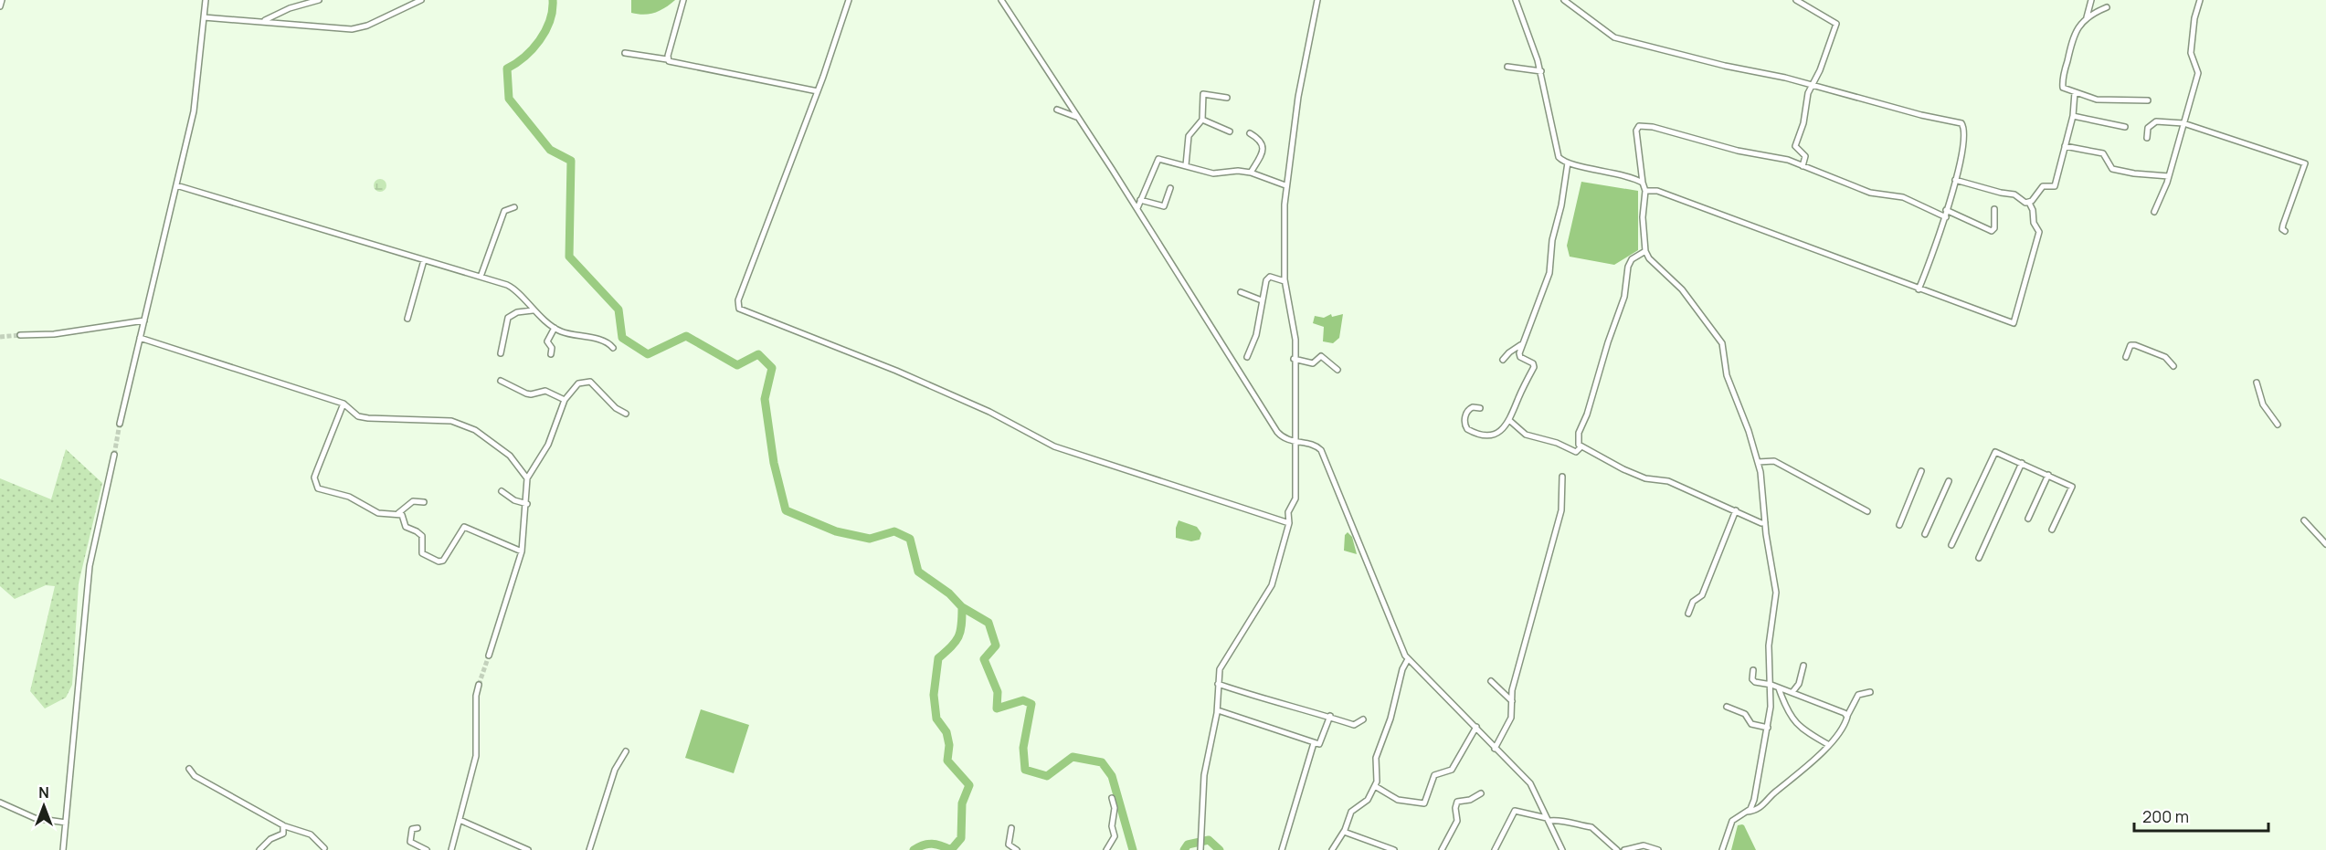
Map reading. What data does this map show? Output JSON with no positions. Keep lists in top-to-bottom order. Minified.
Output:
{"scale_bar":"200 m","north":"top"}
